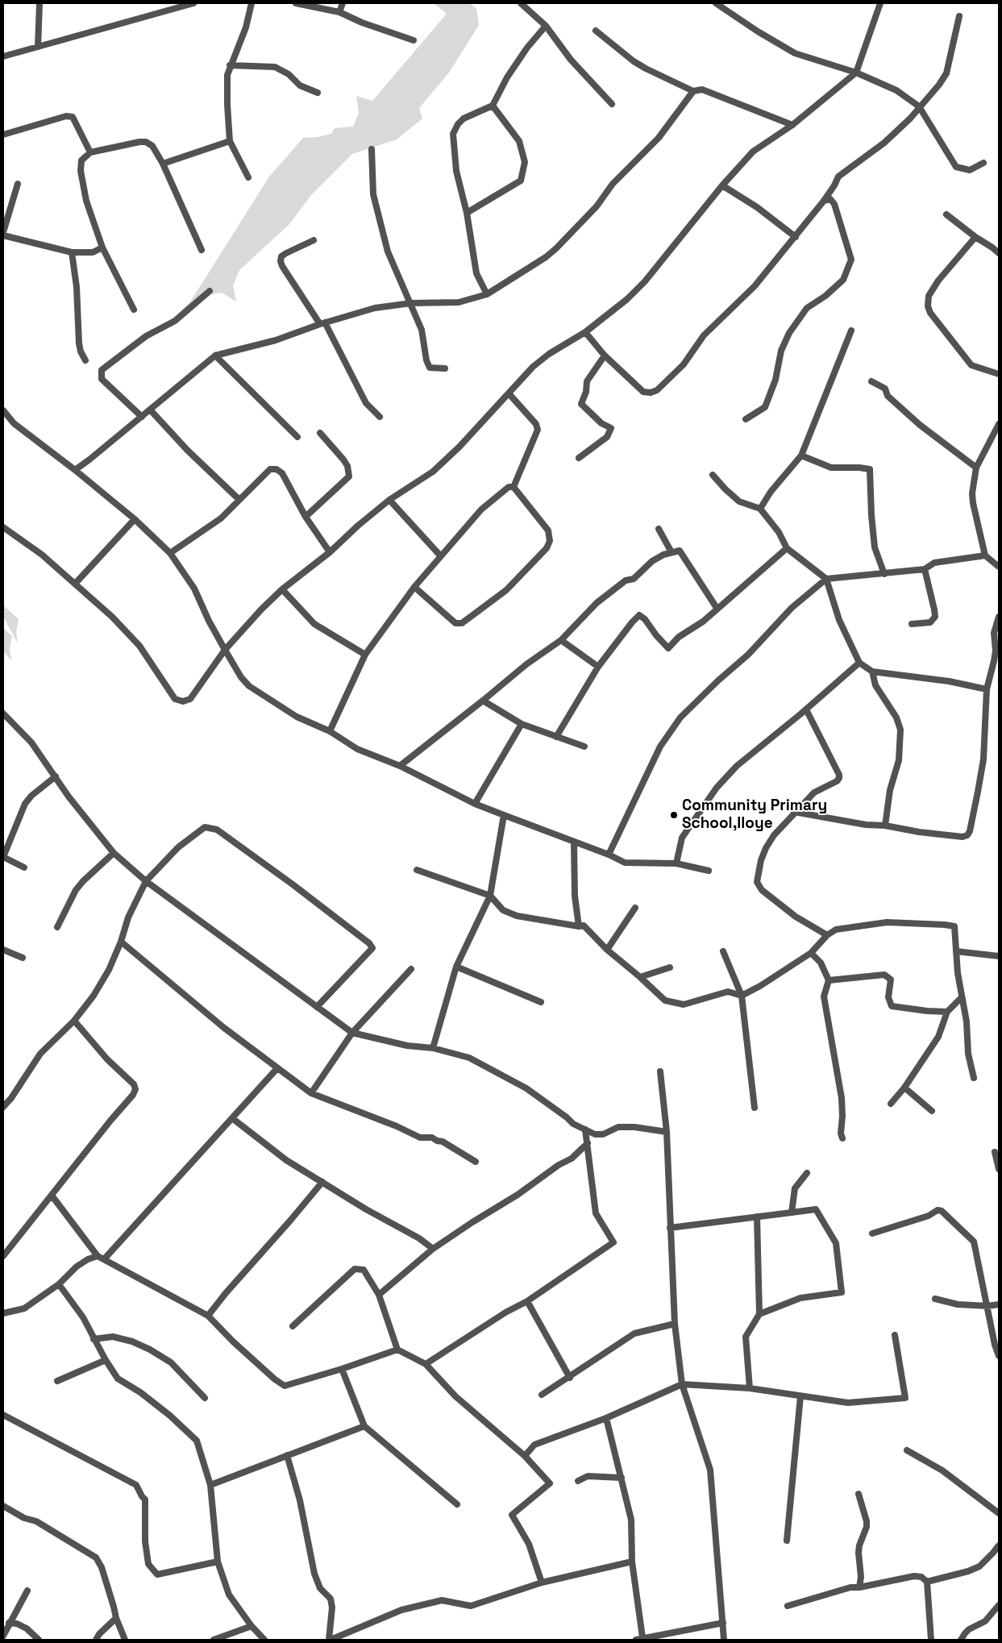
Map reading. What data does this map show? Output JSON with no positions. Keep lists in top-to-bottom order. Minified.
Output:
{"places":["Community Primary School,Iloye"]}
